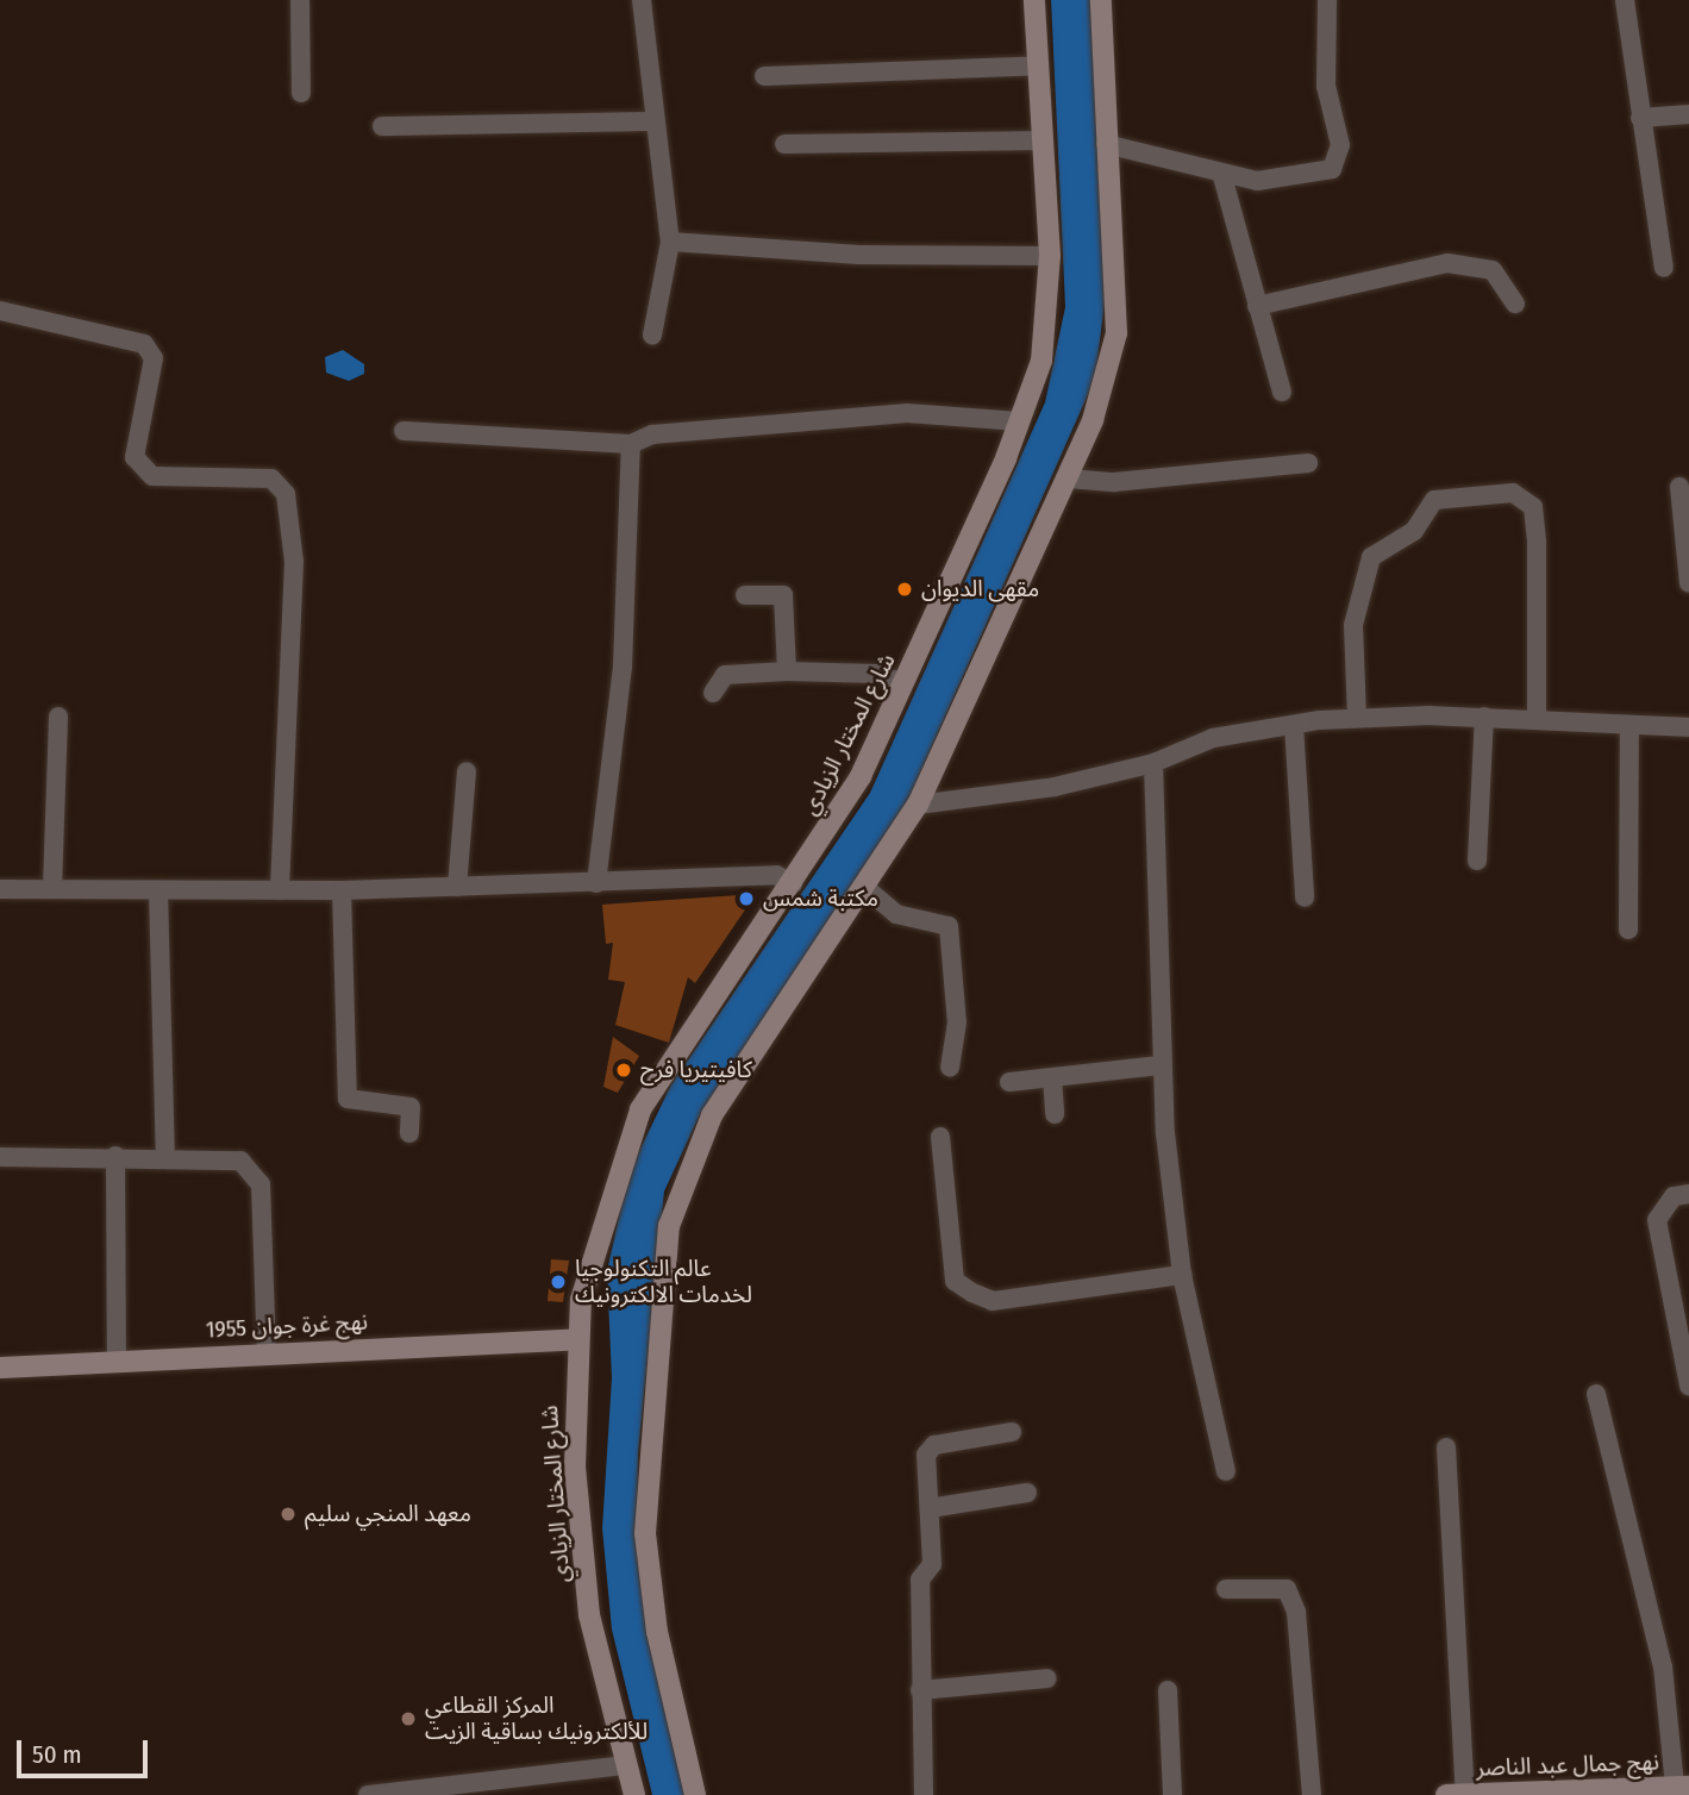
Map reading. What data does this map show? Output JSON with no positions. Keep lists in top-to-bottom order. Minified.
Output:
{"streets":{"street":["شارع المختار الزيادي","نهج غرة جوان 1955","نهج جمال عبد الناصر"]},"crossings":[["شارع المختار الزيادي","نهج غرة جوان 1955"]],"places":["مقهى الديوان","مكتبة شمس","كافيتيريا فرح","عالم التكنولوجيا لخدمات الالكترونيك","معهد المنجي سليم","المركز القطاعي للألكترونيك بساقية الزيت"],"scale_bar":"50 m"}
